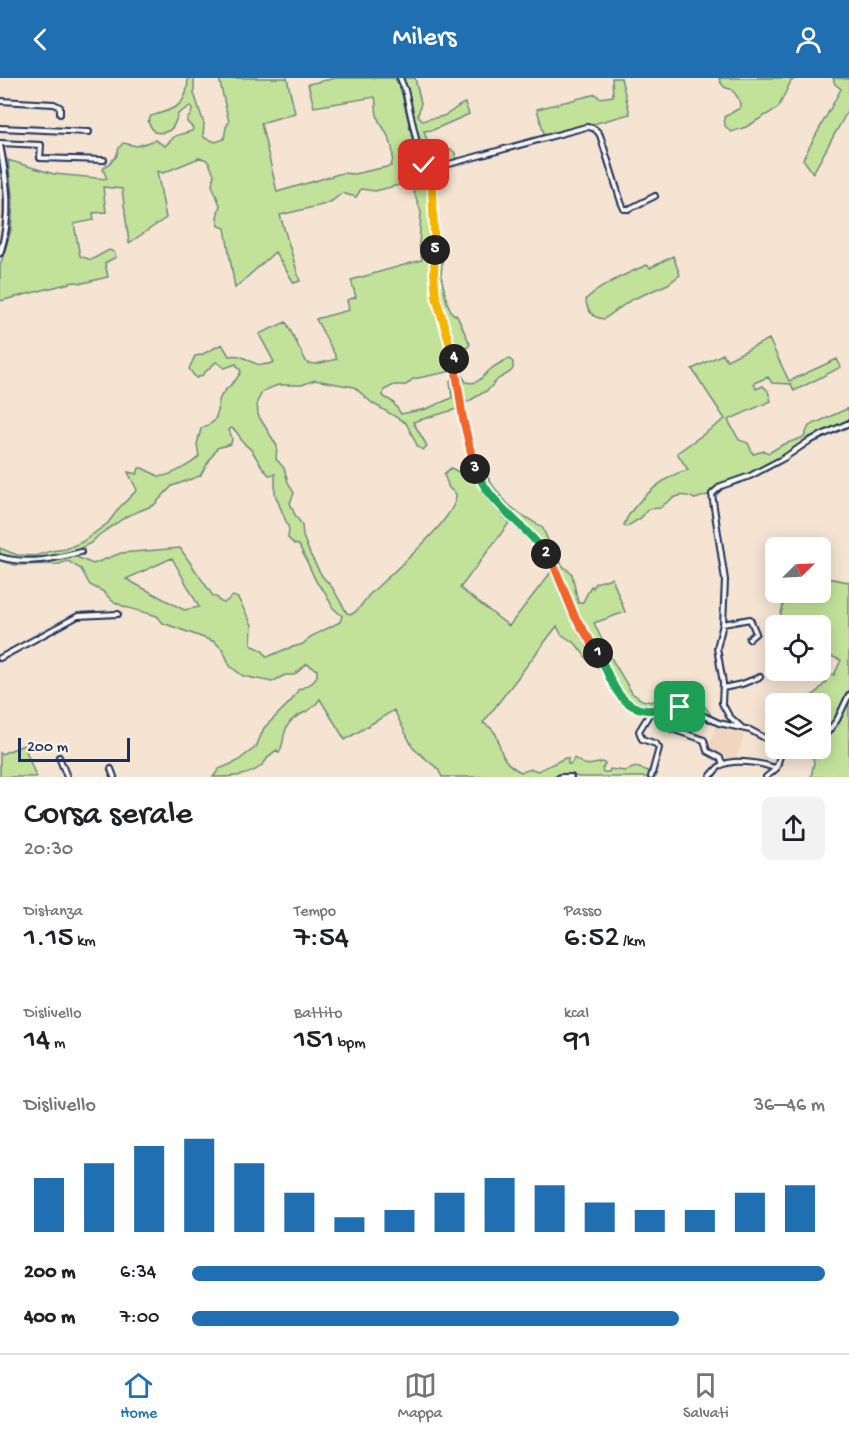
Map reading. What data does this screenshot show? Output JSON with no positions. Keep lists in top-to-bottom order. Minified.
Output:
{"scale_bar":"200 m","north":"top right","page":{"header":"Milers","pins":["5","4","3","2","1"],"scale":"200 m","heading":["Corsa serale","20:30"],"stats":[["Distanza","1.15 km"],["Tempo","7:54"],["Passo","6:52 /km"],["Dislivello","14 m"],["Battito","151 bpm"],["kcal","91"]],"chart":["Dislivello","36–46 m"],"list":[{"name":"200 m","note":"6:34"},{"name":"400 m","note":"7:00"}],"tabs":["Home","Mappa","Salvati"]}}
